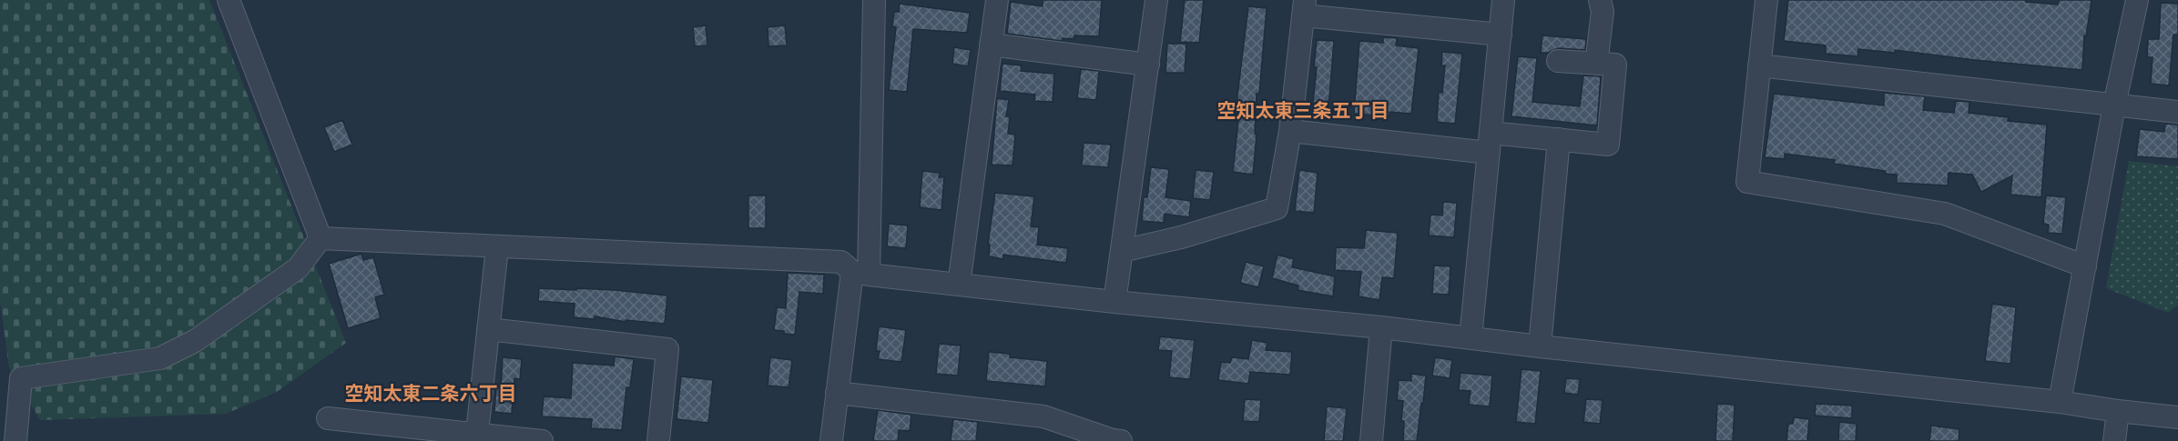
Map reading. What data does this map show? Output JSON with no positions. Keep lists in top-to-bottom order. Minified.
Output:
{"districts":["空知太東三条五丁目","空知太東二条六丁目"]}
